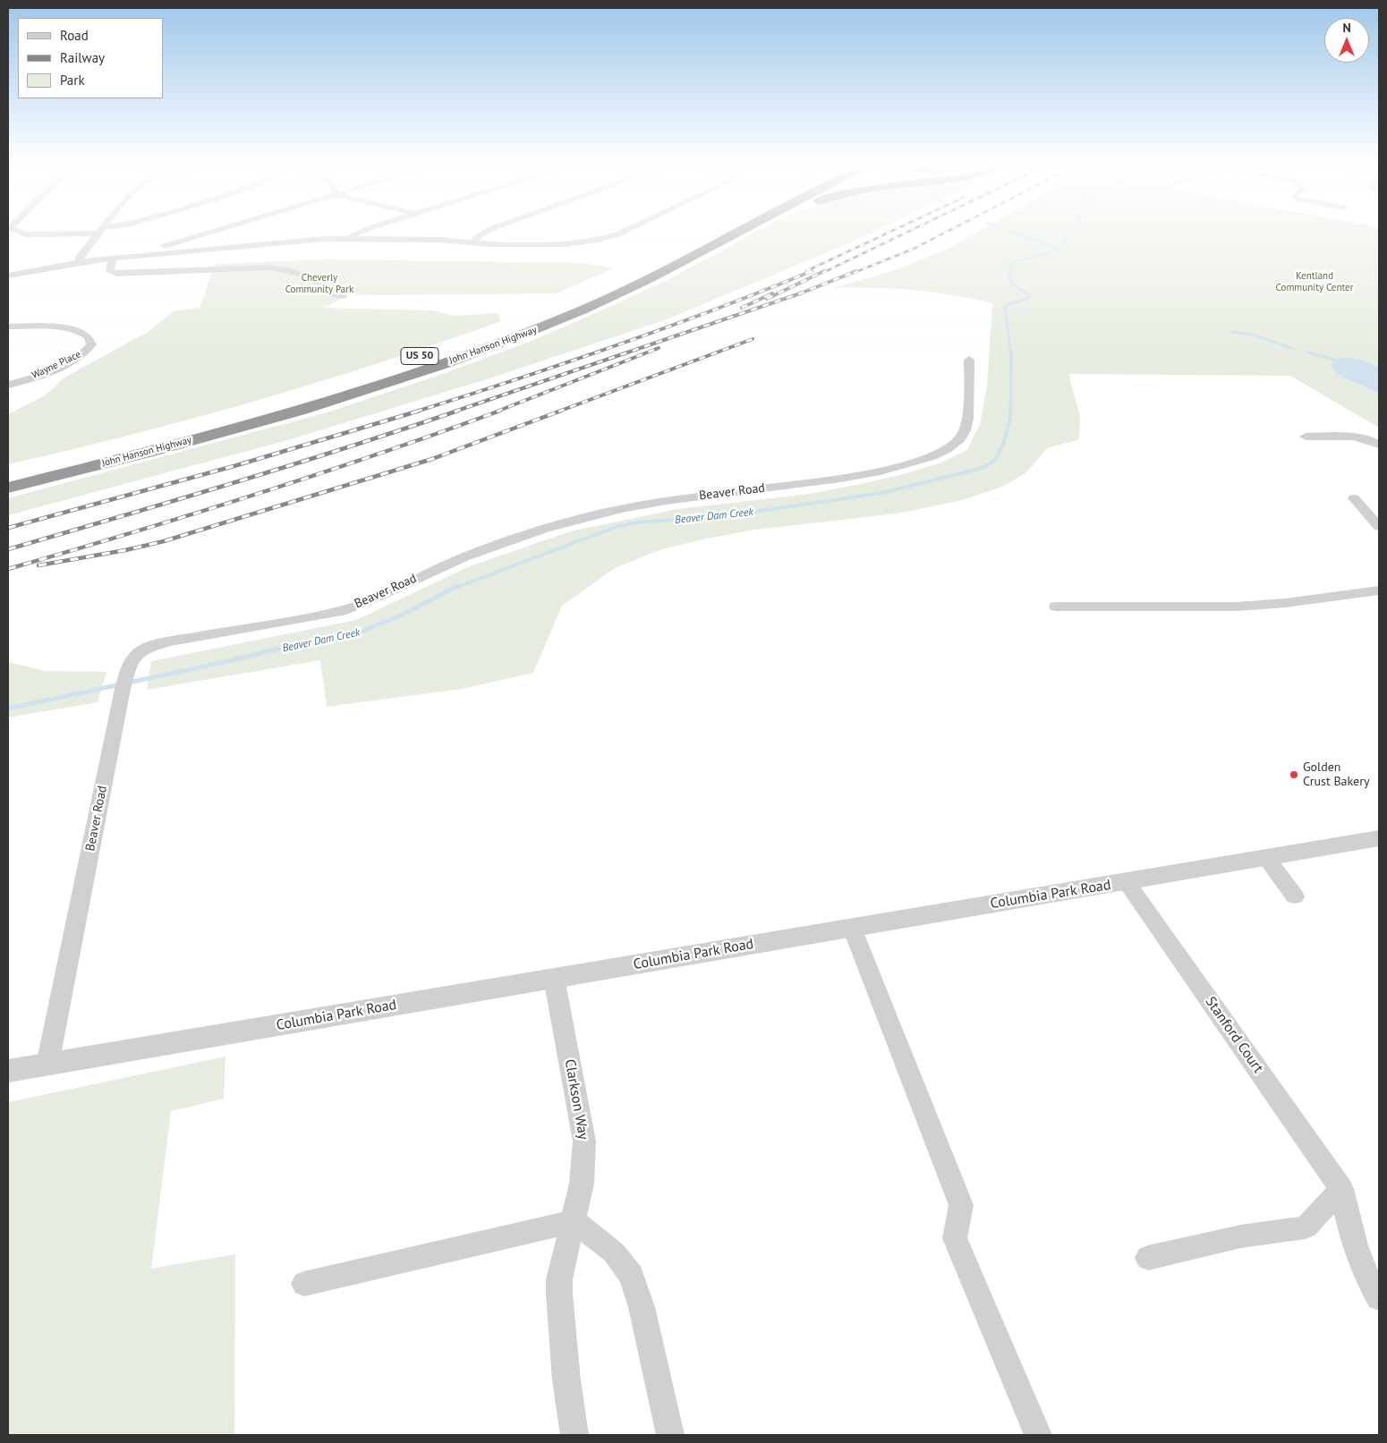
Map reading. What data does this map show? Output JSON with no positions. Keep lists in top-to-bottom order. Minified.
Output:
{"streets":{"highway":["John Hanson Highway","US 50"],"street":["Wayne Place","Beaver Road","Columbia Park Road","Stanford Court","Clarkson Way"]},"crossings":[["Beaver Road","Columbia Park Road"],["Columbia Park Road","Stanford Court"],["Columbia Park Road","Clarkson Way"]],"water":["Beaver Dam Creek"],"parks":["Kentland Community Center","Cheverly Community Park"],"places":["Golden Crust Bakery"],"legend":["Road","Railway","Park"],"north":"top"}
